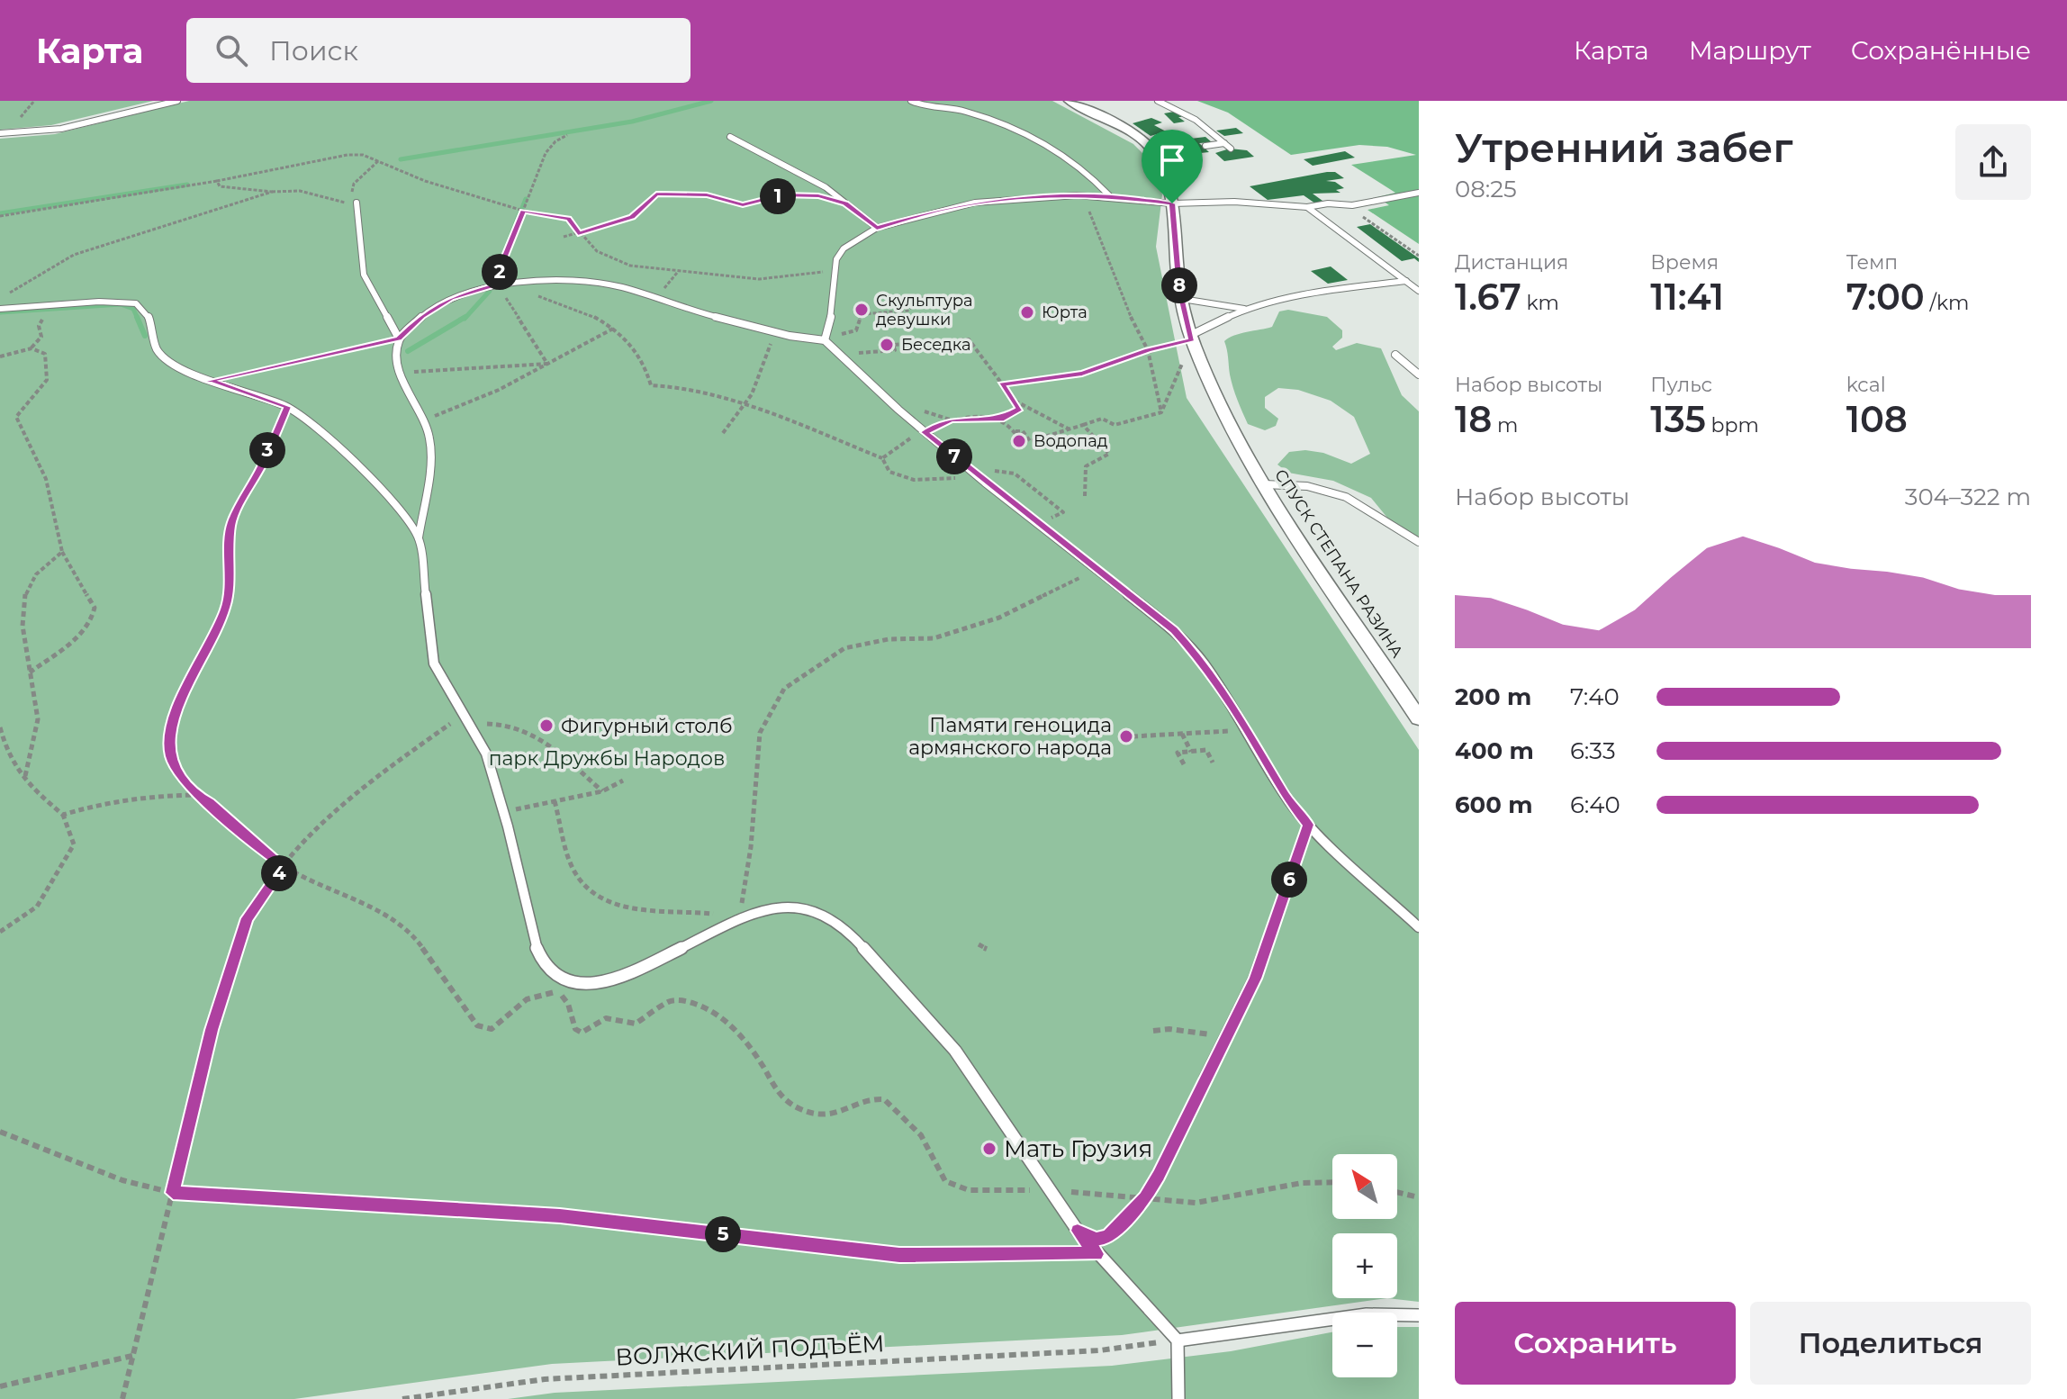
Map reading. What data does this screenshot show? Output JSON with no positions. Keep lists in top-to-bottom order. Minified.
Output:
{"streets":{"street":["СПУСК СТЕПАНА РАЗИНА"],"path":["ВОЛЖСКИЙ ПОДЪЁМ"]},"parks":["парк Дружбы Народов"],"places":["Скульптура девушки","Юрта","Беседка","Водопад","Фигурный столб","Памяти геноцида армянского народа","Мать Грузия"],"north":"top left","page":{"header":"Карта","search":"Поиск","nav":["Карта","Маршрут","Сохранённые"],"heading":["Утренний забег","08:25"],"pins":["1","2","8","3","7","4","6","5"],"stats":[["Дистанция","1.67 km"],["Время","11:41"],["Темп","7:00 /km"],["Набор высоты","18 m"],["Пульс","135 bpm"],["kcal","108"]],"chart":["Набор высоты","304–322 m"],"list":[{"name":"200 m","note":"7:40"},{"name":"400 m","note":"6:33"},{"name":"600 m","note":"6:40"}],"map_buttons":["+","−"],"buttons":["Сохранить","Поделиться"]}}
